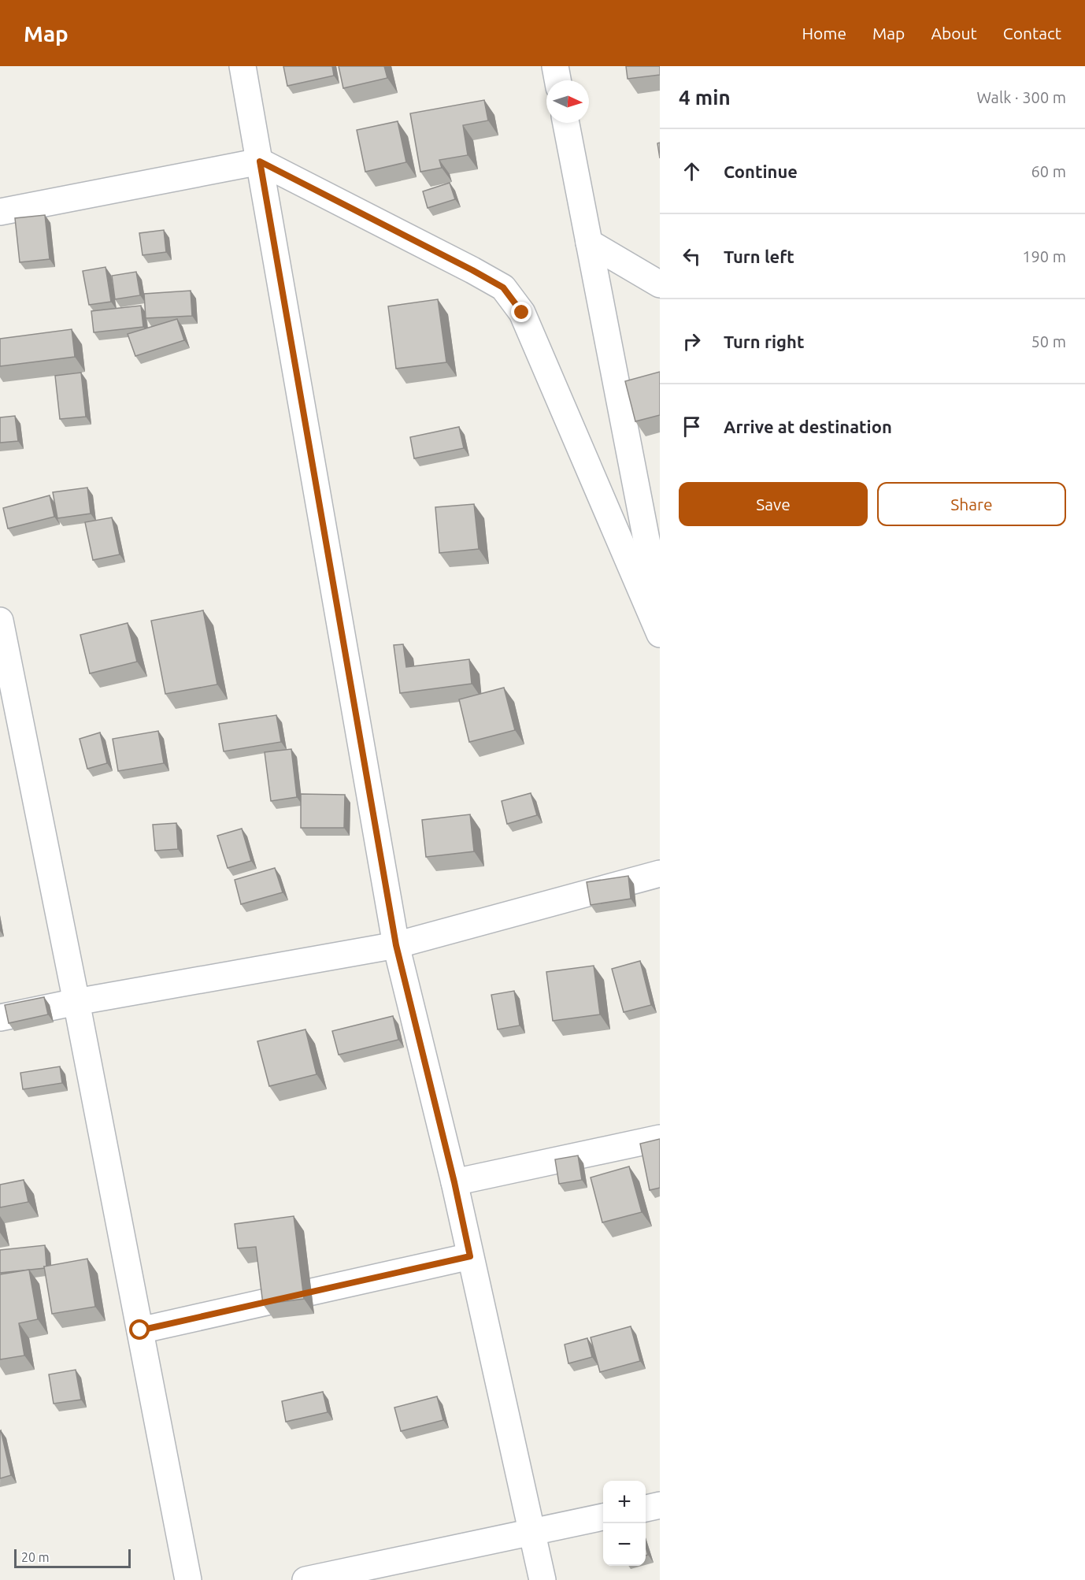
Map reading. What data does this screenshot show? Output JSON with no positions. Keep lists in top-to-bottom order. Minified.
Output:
{"scale_bar":"20 m","north":"right","page":{"header":"Map","nav":["Home","Map","About","Contact"],"heading":["4 min","Walk · 300 m"],"list":[["Continue","60 m"],["Turn left","190 m"],["Turn right","50 m"],"Arrive at destination"],"buttons":["Save","Share"],"map_buttons":["+","−"],"scale":"20 m"}}
